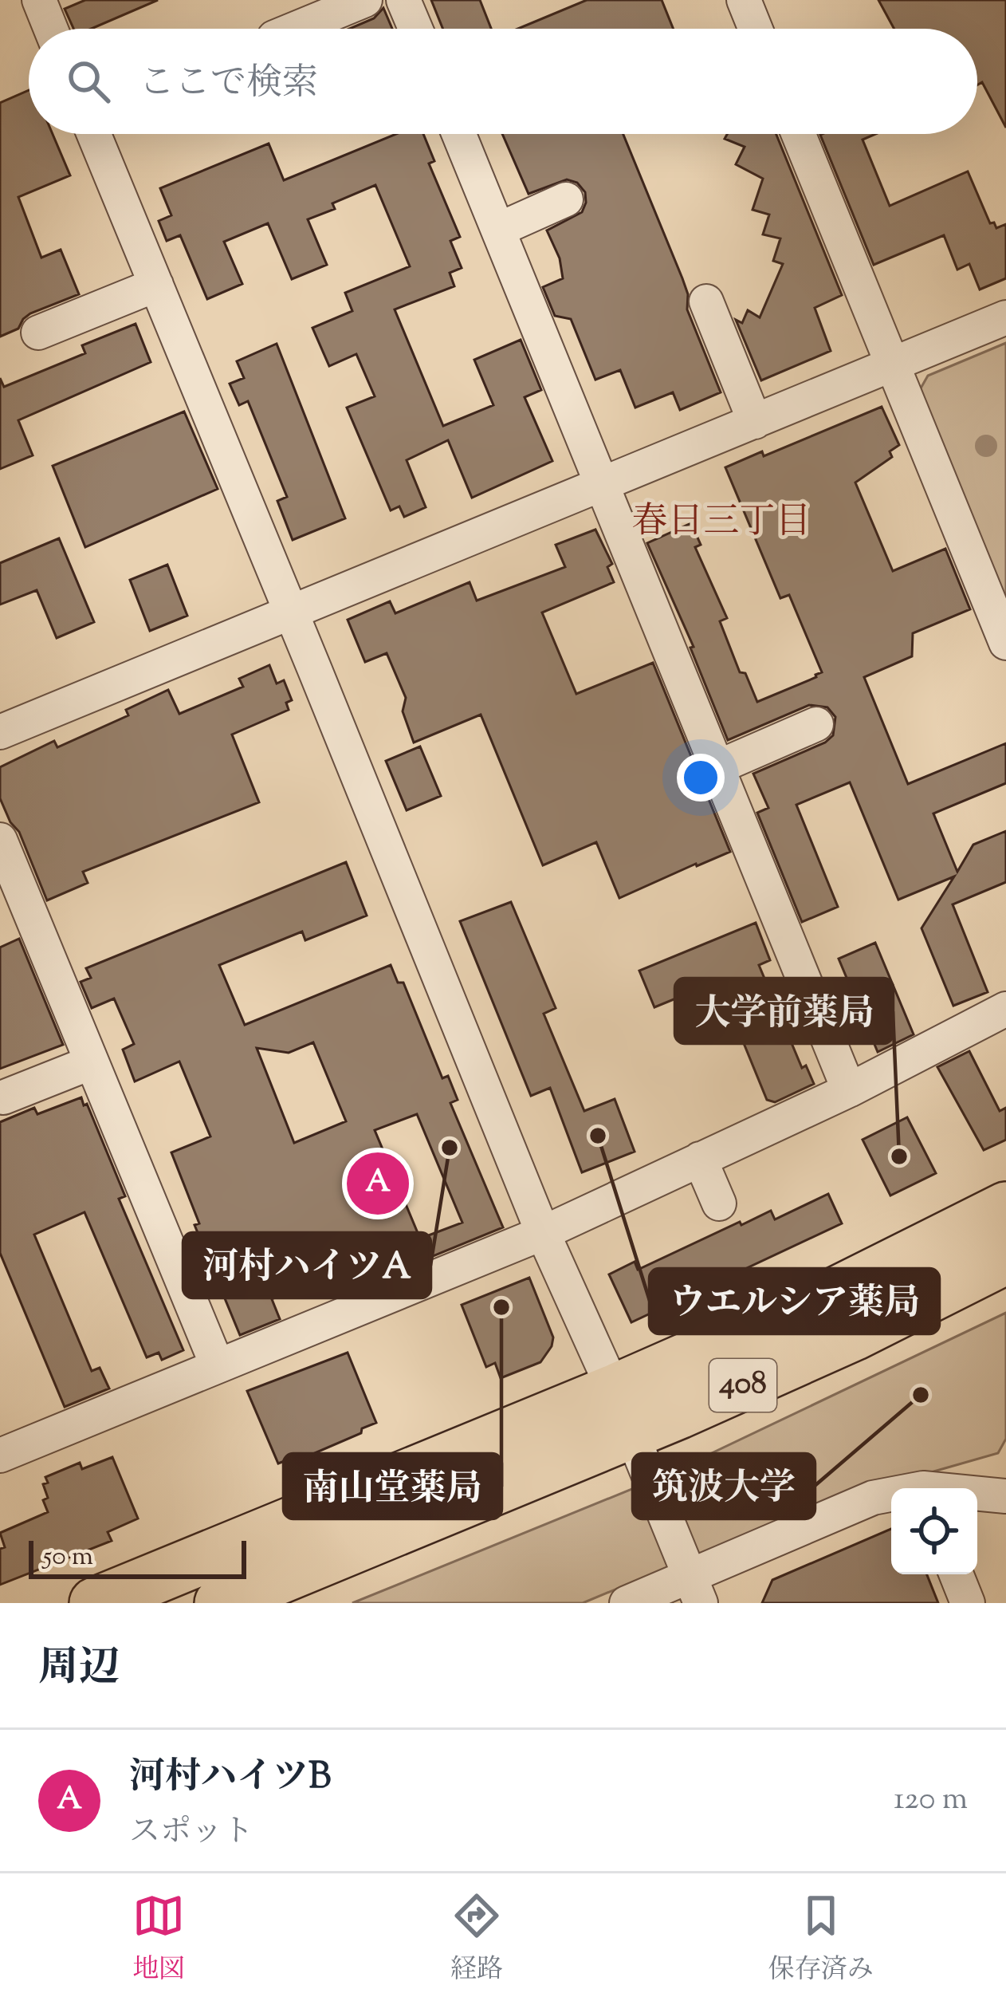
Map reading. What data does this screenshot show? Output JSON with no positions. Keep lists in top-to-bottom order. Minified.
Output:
{"streets":{"highway":["408"]},"districts":["春日三丁目"],"places":["ウエルシア薬局","河村ハイツA","大学前薬局","南山堂薬局","筑波大学"],"scale_bar":"50 m","page":{"search":"ここで検索","pins":"A","scale":"50 m","heading":"周辺","list":[{"mark":"A","name":"河村ハイツB","note":"スポット","value":"120 m"}],"nav":["地図","経路","保存済み"]}}
